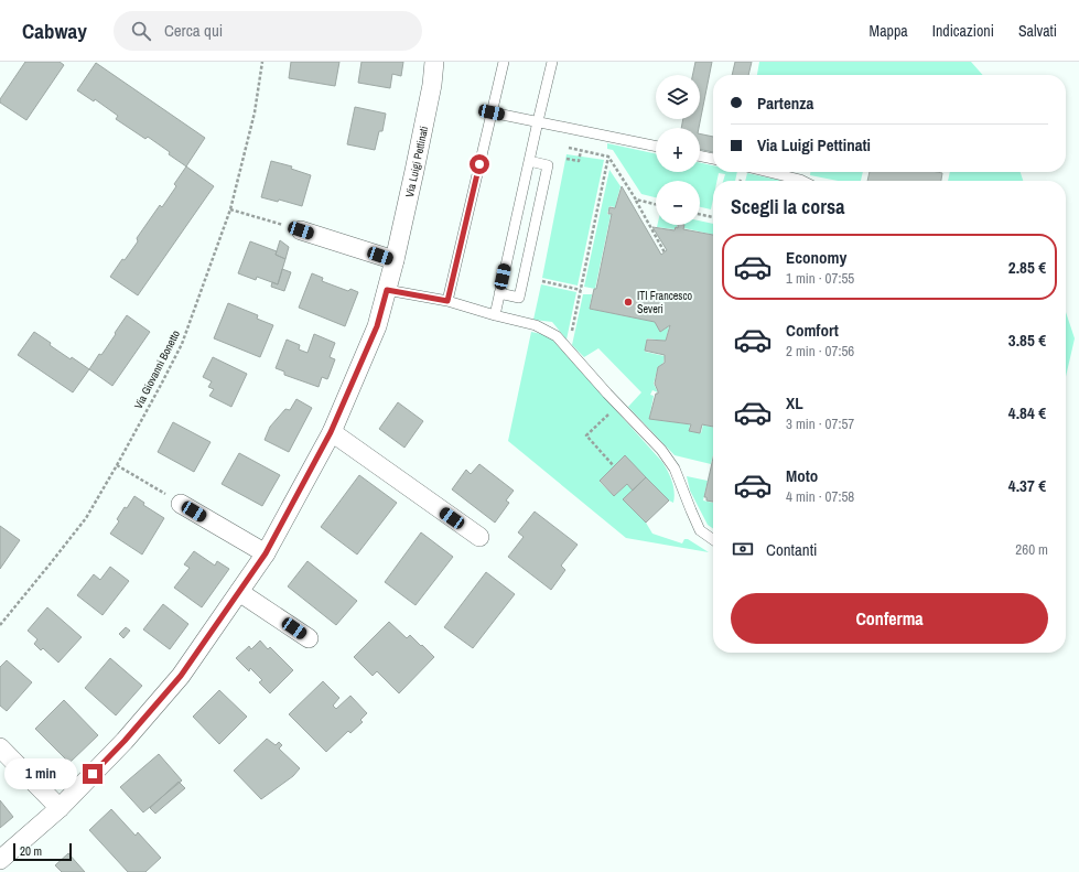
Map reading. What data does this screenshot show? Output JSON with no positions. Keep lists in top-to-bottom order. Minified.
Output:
{"streets":{"street":["Via Luigi Pettinati"],"path":["Via Giovanni Bonetto"]},"places":["ITI Francesco Severi"],"scale_bar":"20 m","page":{"header":"Cabway","search":"Cerca qui","nav":["Mappa","Indicazioni","Salvati"],"map_buttons":["+","−"],"banner":["Partenza","Via Luigi Pettinati"],"heading":"Scegli la corsa","list":[{"name":"Economy","note":"1 min · 07:55","value":"2.85 €"},{"name":"Comfort","note":"2 min · 07:56","value":"3.85 €"},{"name":"XL","note":"3 min · 07:57","value":"4.84 €"},{"name":"Moto","note":"4 min · 07:58","value":"4.37 €"}],"pay":["Contanti","260 m"],"buttons":"Conferma","bubble":"1 min","scale":"20 m"}}
